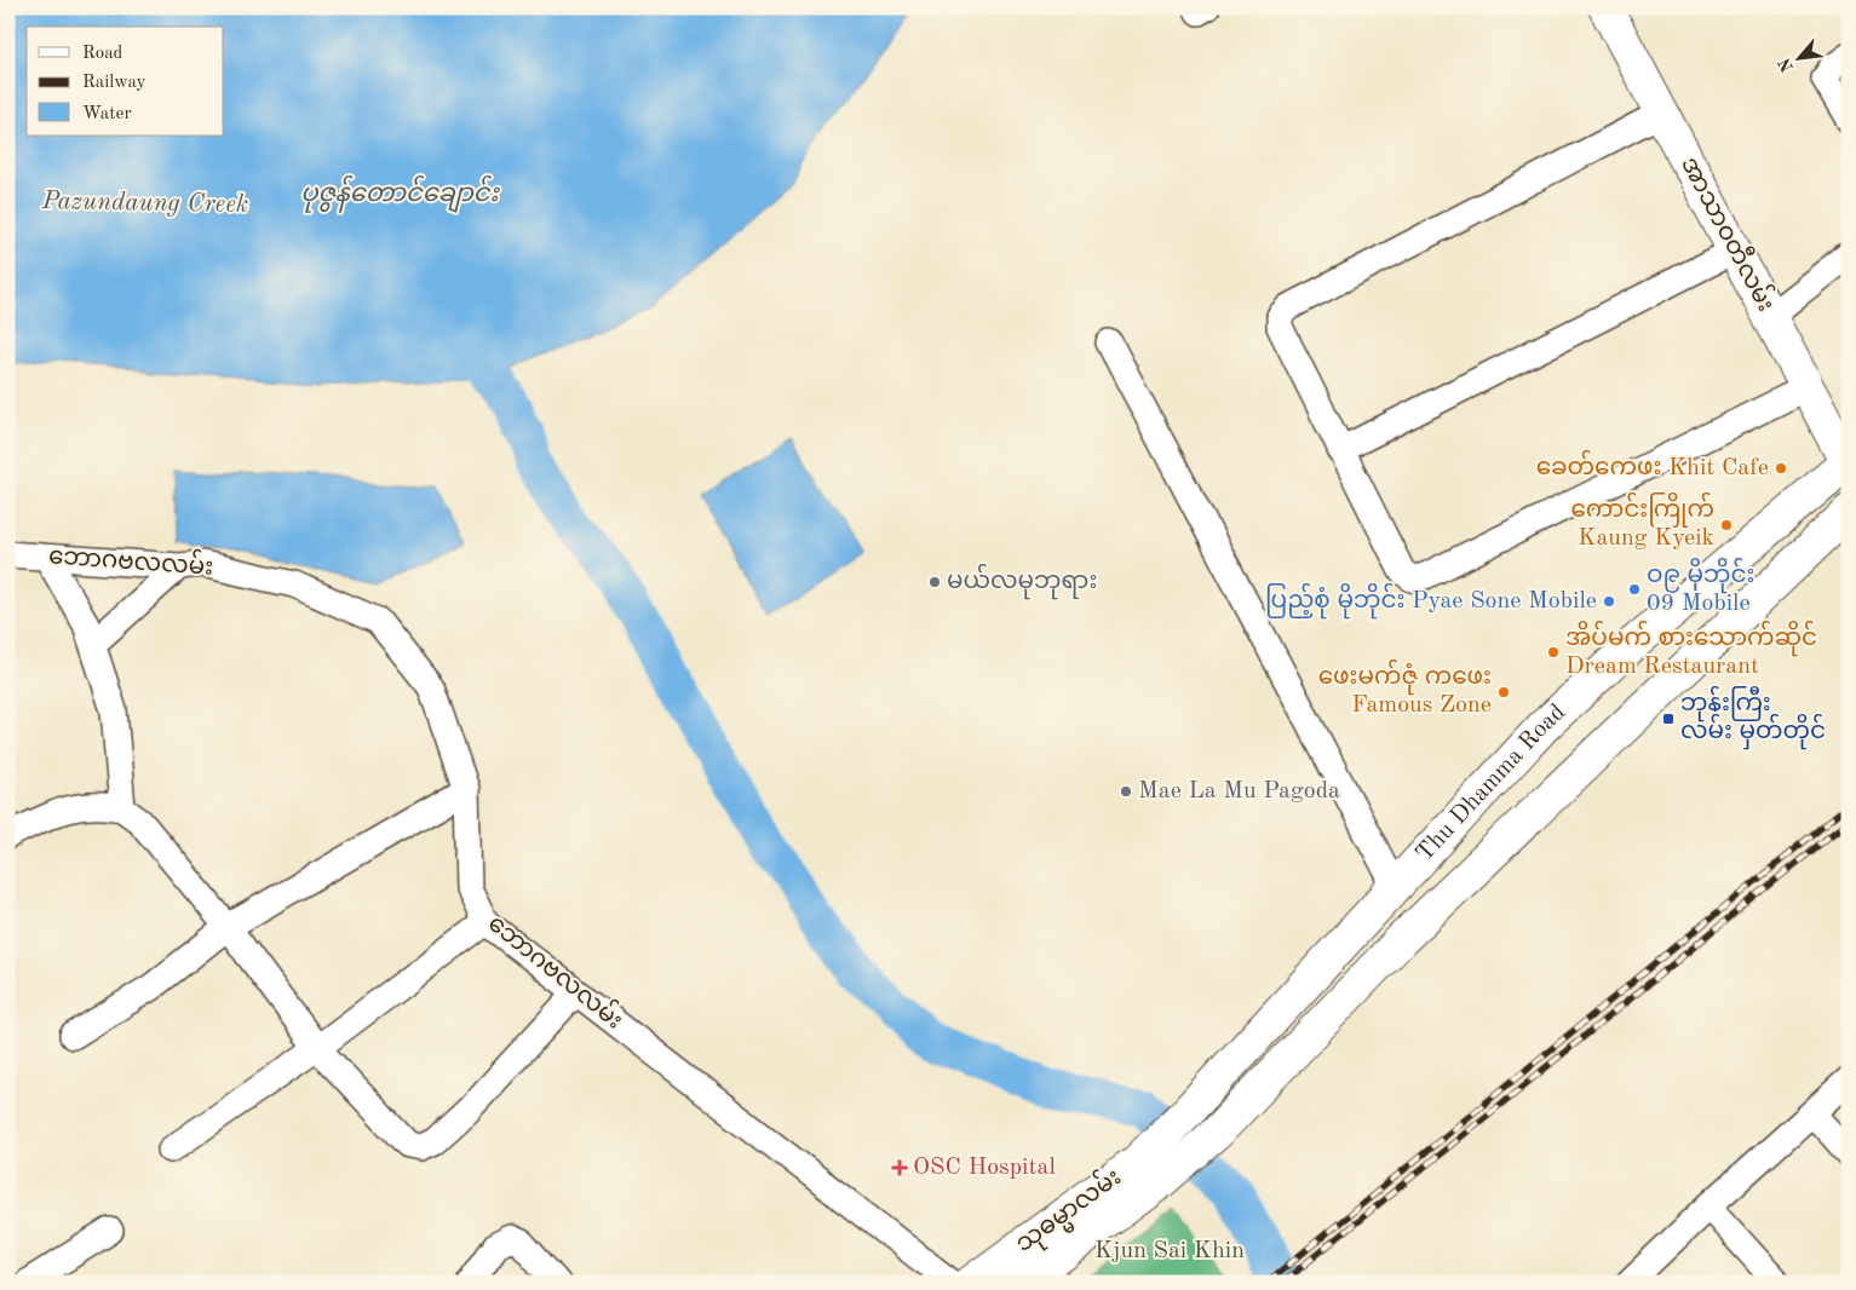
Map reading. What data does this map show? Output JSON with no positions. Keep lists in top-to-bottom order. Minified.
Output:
{"streets":{"main road":["အာသာဝတီလမ်း","Thu Dhamma Road","သုဓမ္မာလမ်း"],"street":["ဘောဂဗလလမ်း"]},"crossings":[["အာသာဝတီလမ်း","Thu Dhamma Road"],["Thu Dhamma Road","သုဓမ္မာလမ်း"]],"water":["ပုဇွန်တောင်ချောင်း","Pazundaung Creek"],"parks":["Kjun Sai Khin"],"places":{"other":["ခေတ်ကေဖး Khit Cafe","ကောင်းကြိုက် Kaung Kyeik","မယ်လမုဘုရား","ဝ၉ မိုဘိုင်း 09 Mobile","ပြည့်စုံ မိုဘိုင်း Pyae Sone Mobile","အိပ်မက် စားသောက်ဆိုင် Dream Restaurant","ဖေးမက်ဇုံ ကဖေး Famous Zone","Mae La Mu Pagoda"],"transit":["ဘုန်းကြီး လမ်း မှတ်တိုင်"],"health":["OSC Hospital"]},"legend":["Road","Railway","Water"],"north":"bottom left"}
